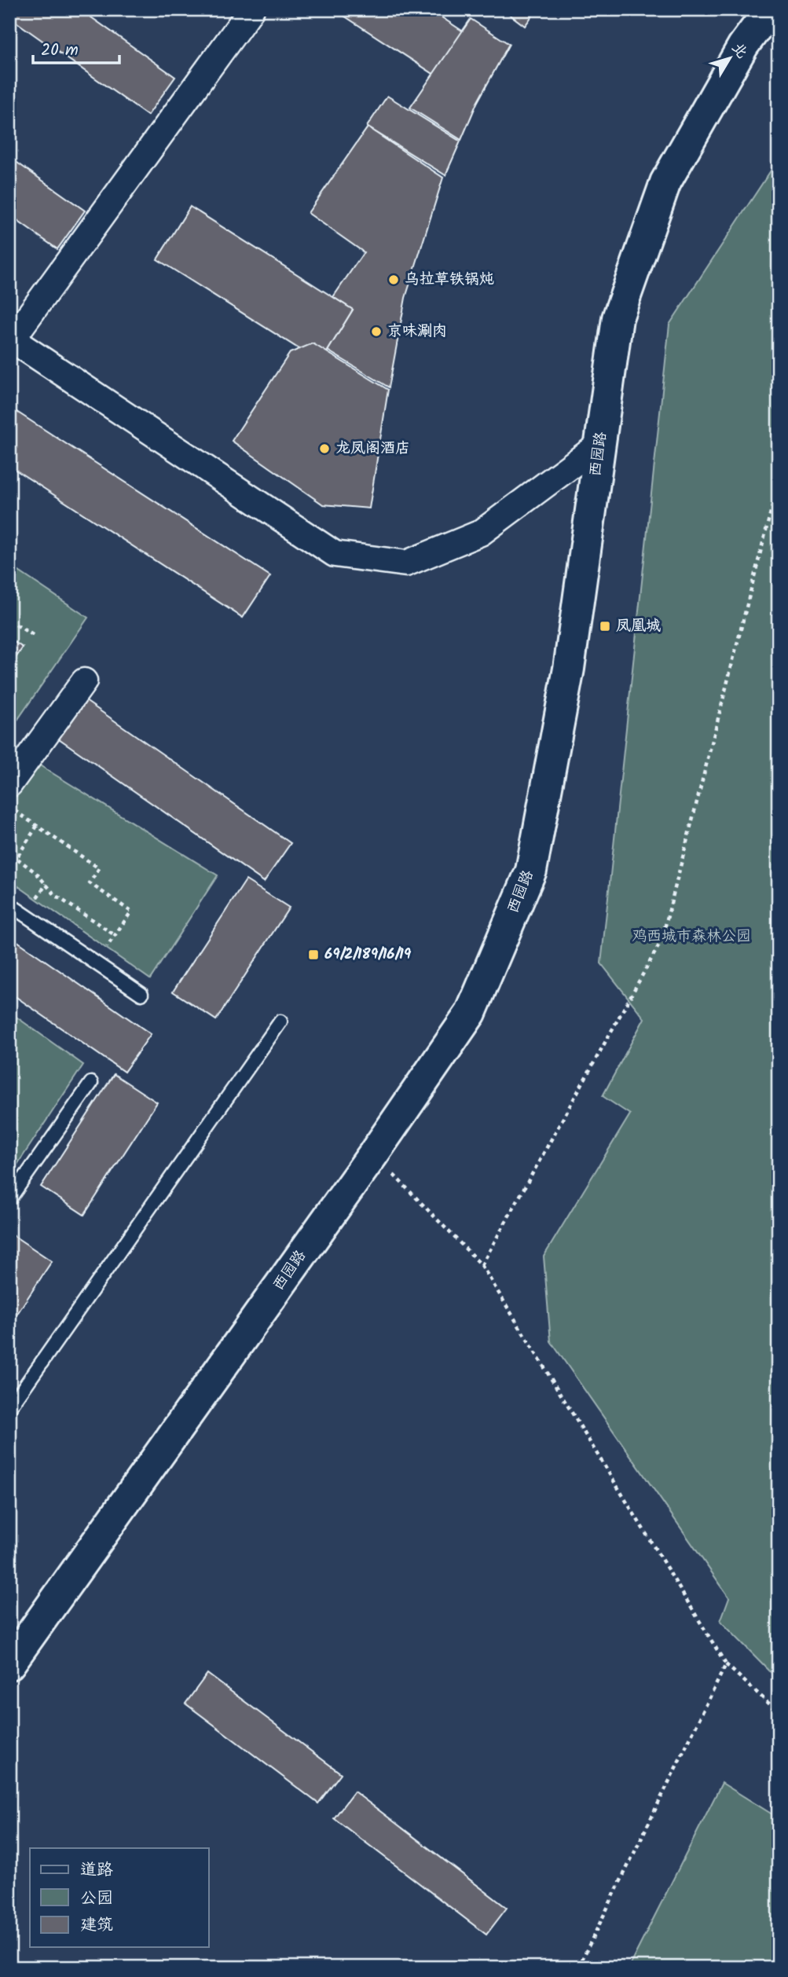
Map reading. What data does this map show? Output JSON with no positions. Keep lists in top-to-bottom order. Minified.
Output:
{"streets":{"main road":["西园路"]},"parks":["鸡西城市森林公园"],"places":{"other":["乌拉草铁锅炖","京味涮肉","龙凤阁酒店"],"transit":["凤凰城","69/2/189/16/19"]},"legend":["道路","公园","建筑"],"scale_bar":"20 m","north":"top right"}
